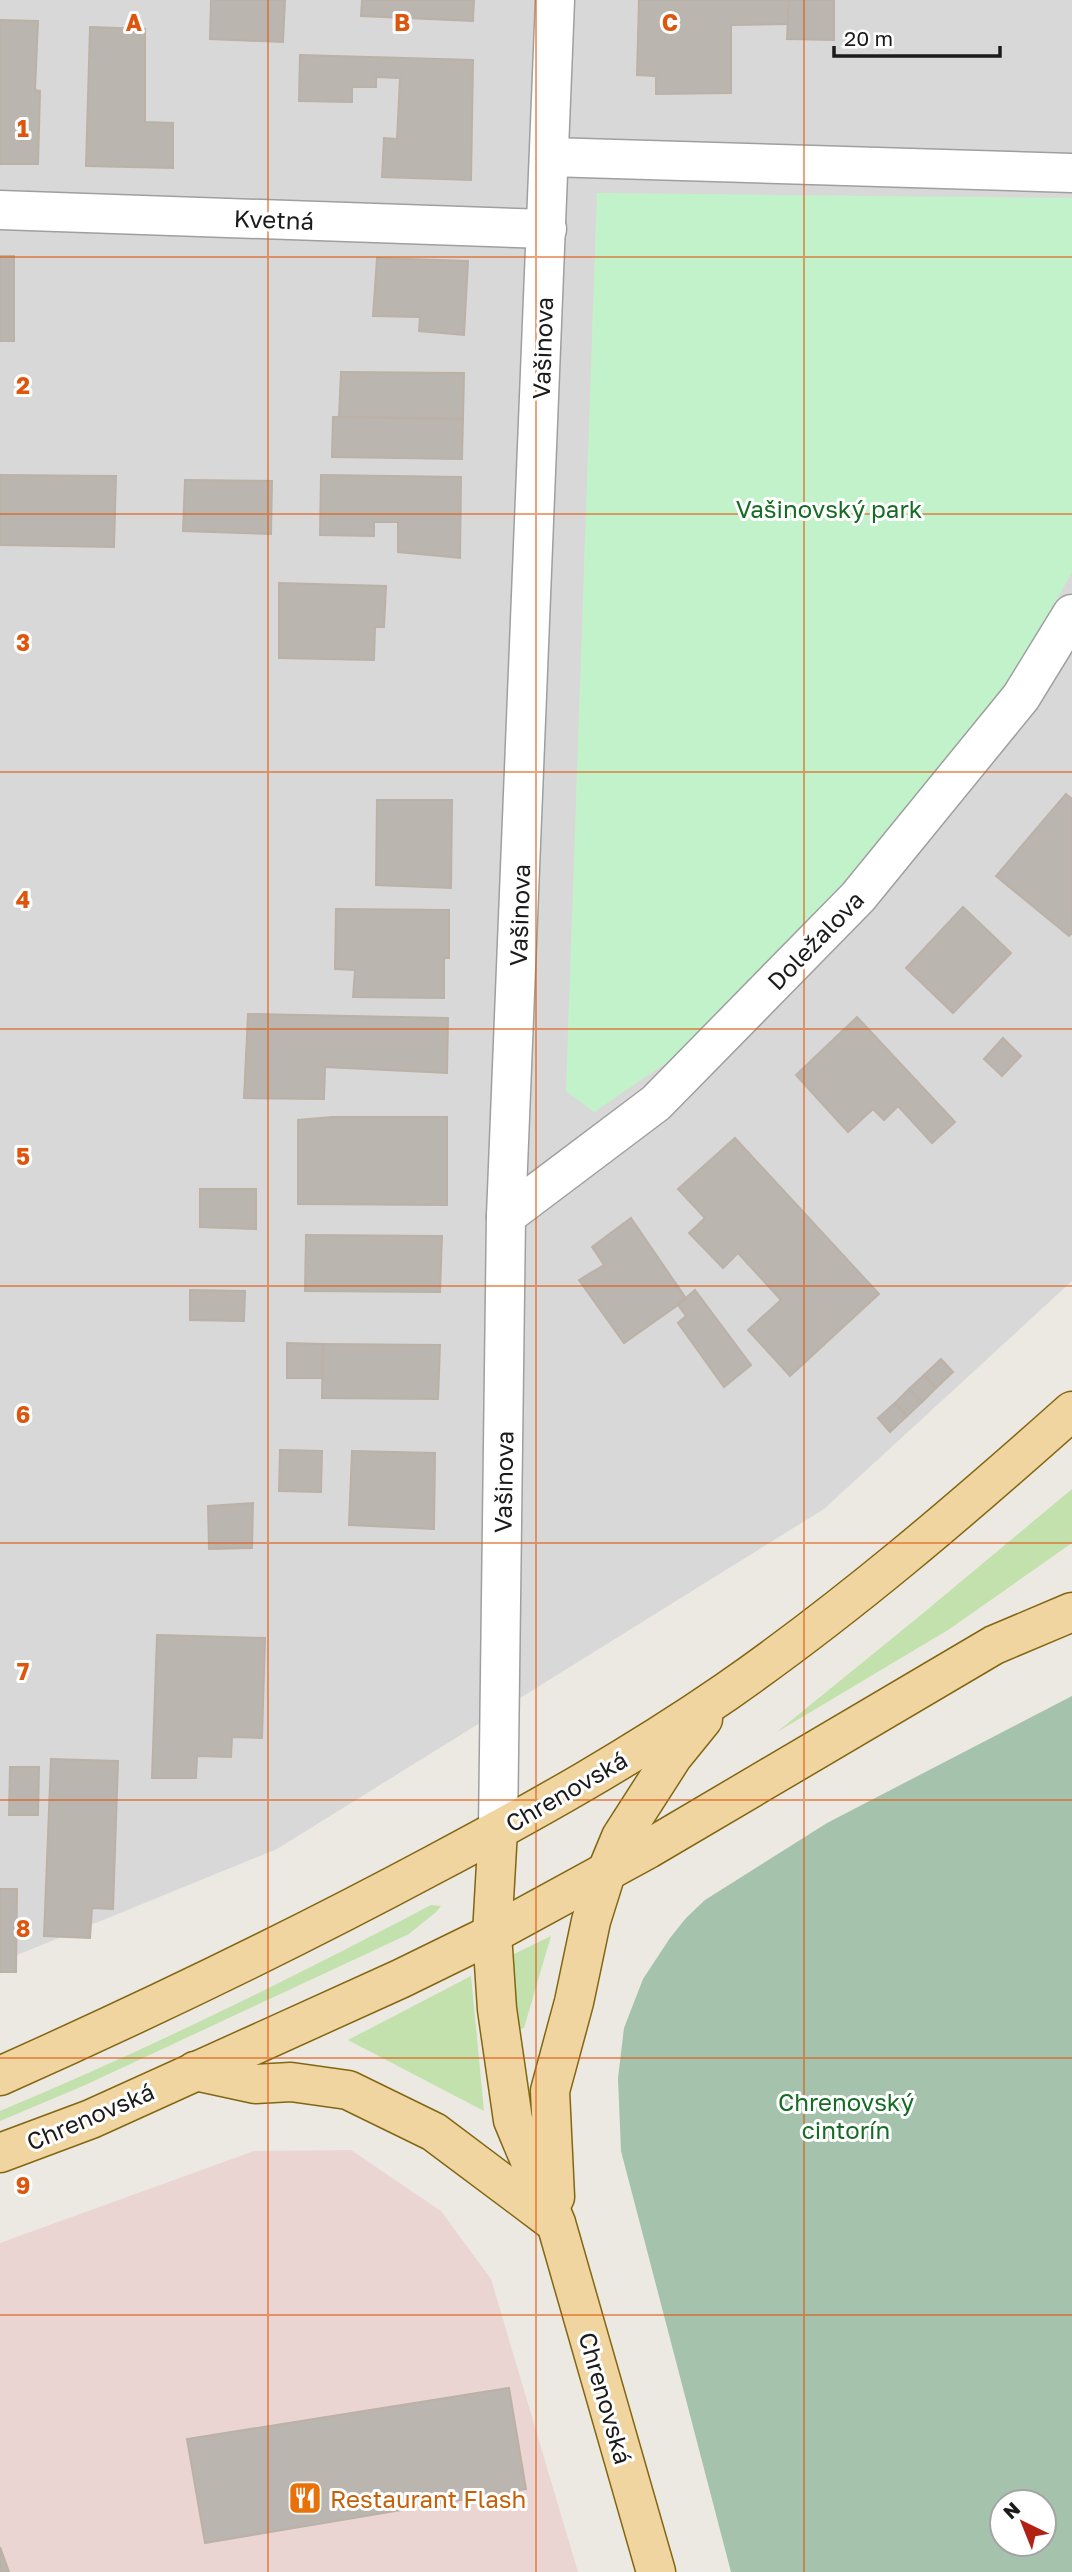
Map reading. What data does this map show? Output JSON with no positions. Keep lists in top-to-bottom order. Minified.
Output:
{"streets":{"main road":["Chrenovská"],"street":["Kvetná","Vašinova","Doležalova"]},"crossings":[["Kvetná","Vašinova"],["Vašinova","Doležalova"],["Vašinova","Chrenovská"]],"parks":["Vašinovský park","Chrenovský cintorín"],"places":{"restaurant":["Restaurant Flash"]},"scale_bar":"20 m","north":"top left","grid":{"columns":["A","B","C"],"rows":["1","2","3","4","5","6","7","8","9"]}}
